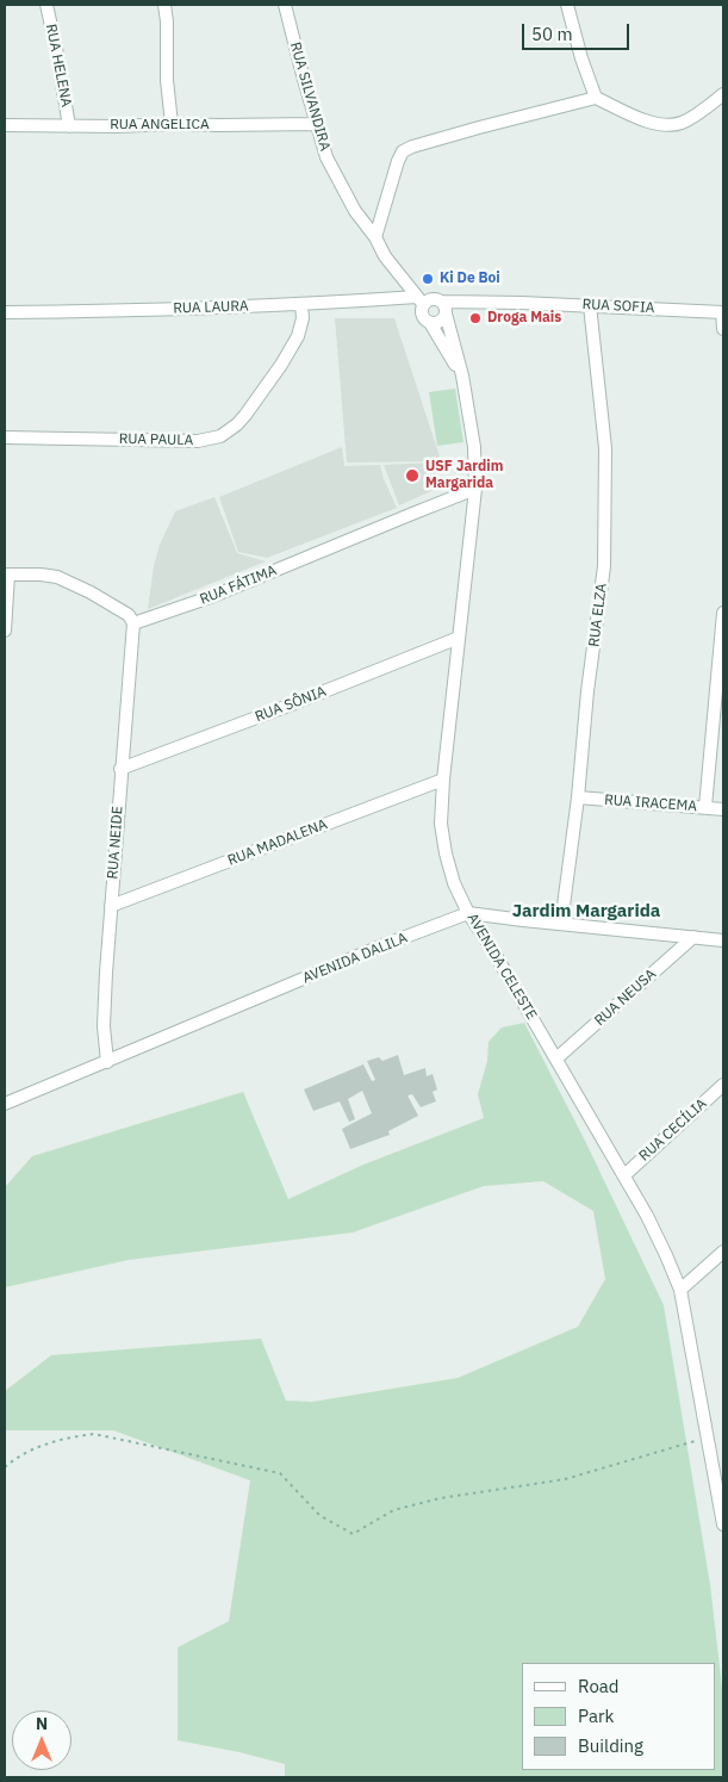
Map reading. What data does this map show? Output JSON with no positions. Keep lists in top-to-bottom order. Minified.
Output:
{"streets":{"street":["RUA HELENA","RUA SILVANDIRA","RUA ANGELICA","RUA SOFIA","RUA LAURA","RUA PAULA","RUA FÁTIMA","RUA ELZA","RUA SÔNIA","RUA IRACEMA","RUA NEIDE","RUA MADALENA","AVENIDA DALILA","AVENIDA CELESTE","RUA NEUSA","RUA CECÍLIA"]},"crossings":[["RUA HELENA","RUA ANGELICA"],["RUA SILVANDIRA","RUA ANGELICA"],["RUA SILVANDIRA","RUA SOFIA"],["RUA SILVANDIRA","RUA LAURA"],["RUA SILVANDIRA","AVENIDA CELESTE"],["RUA SOFIA","RUA LAURA"],["RUA SOFIA","RUA ELZA"],["RUA SOFIA","AVENIDA CELESTE"],["RUA LAURA","RUA PAULA"],["RUA LAURA","AVENIDA CELESTE"],["RUA FÁTIMA","RUA NEIDE"],["RUA FÁTIMA","AVENIDA CELESTE"],["RUA ELZA","RUA IRACEMA"],["RUA ELZA","AVENIDA DALILA"],["RUA SÔNIA","RUA NEIDE"],["RUA SÔNIA","AVENIDA CELESTE"],["RUA NEIDE","RUA MADALENA"],["RUA NEIDE","AVENIDA DALILA"],["RUA MADALENA","AVENIDA CELESTE"],["AVENIDA DALILA","AVENIDA CELESTE"],["AVENIDA DALILA","RUA NEUSA"],["AVENIDA CELESTE","RUA NEUSA"],["AVENIDA CELESTE","RUA CECÍLIA"]],"districts":["Jardim Margarida"],"places":["Ki De Boi","Droga Mais","USF Jardim Margarida"],"legend":["Road","Park","Building"],"scale_bar":"50 m","north":"top"}
